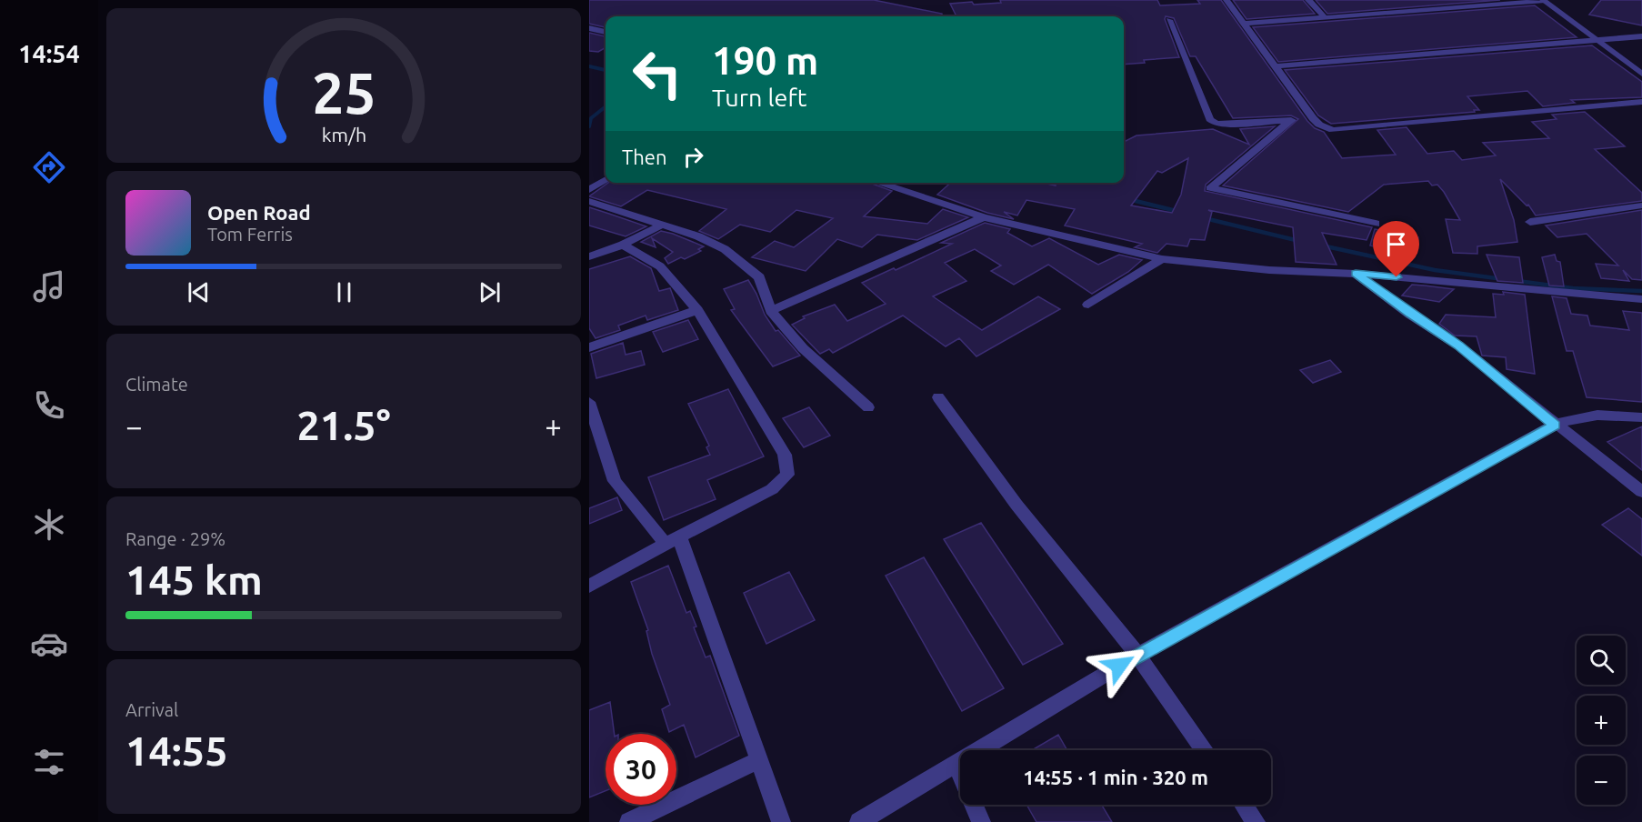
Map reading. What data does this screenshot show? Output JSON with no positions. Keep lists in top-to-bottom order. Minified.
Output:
{"page":{"tabs":"14:54","turn":["190 m","Turn left"],"then":"Then","song":["Open Road","Tom Ferris"],"tile":["Climate",["Range · 29%","145 km"],["Arrival","14:55"]],"heat":["−","21.5°","+"],"map_buttons":["+","−"],"limit":"30","trip":"14:55 · 1 min · 320 m","gauge":["25","km/h"]}}
